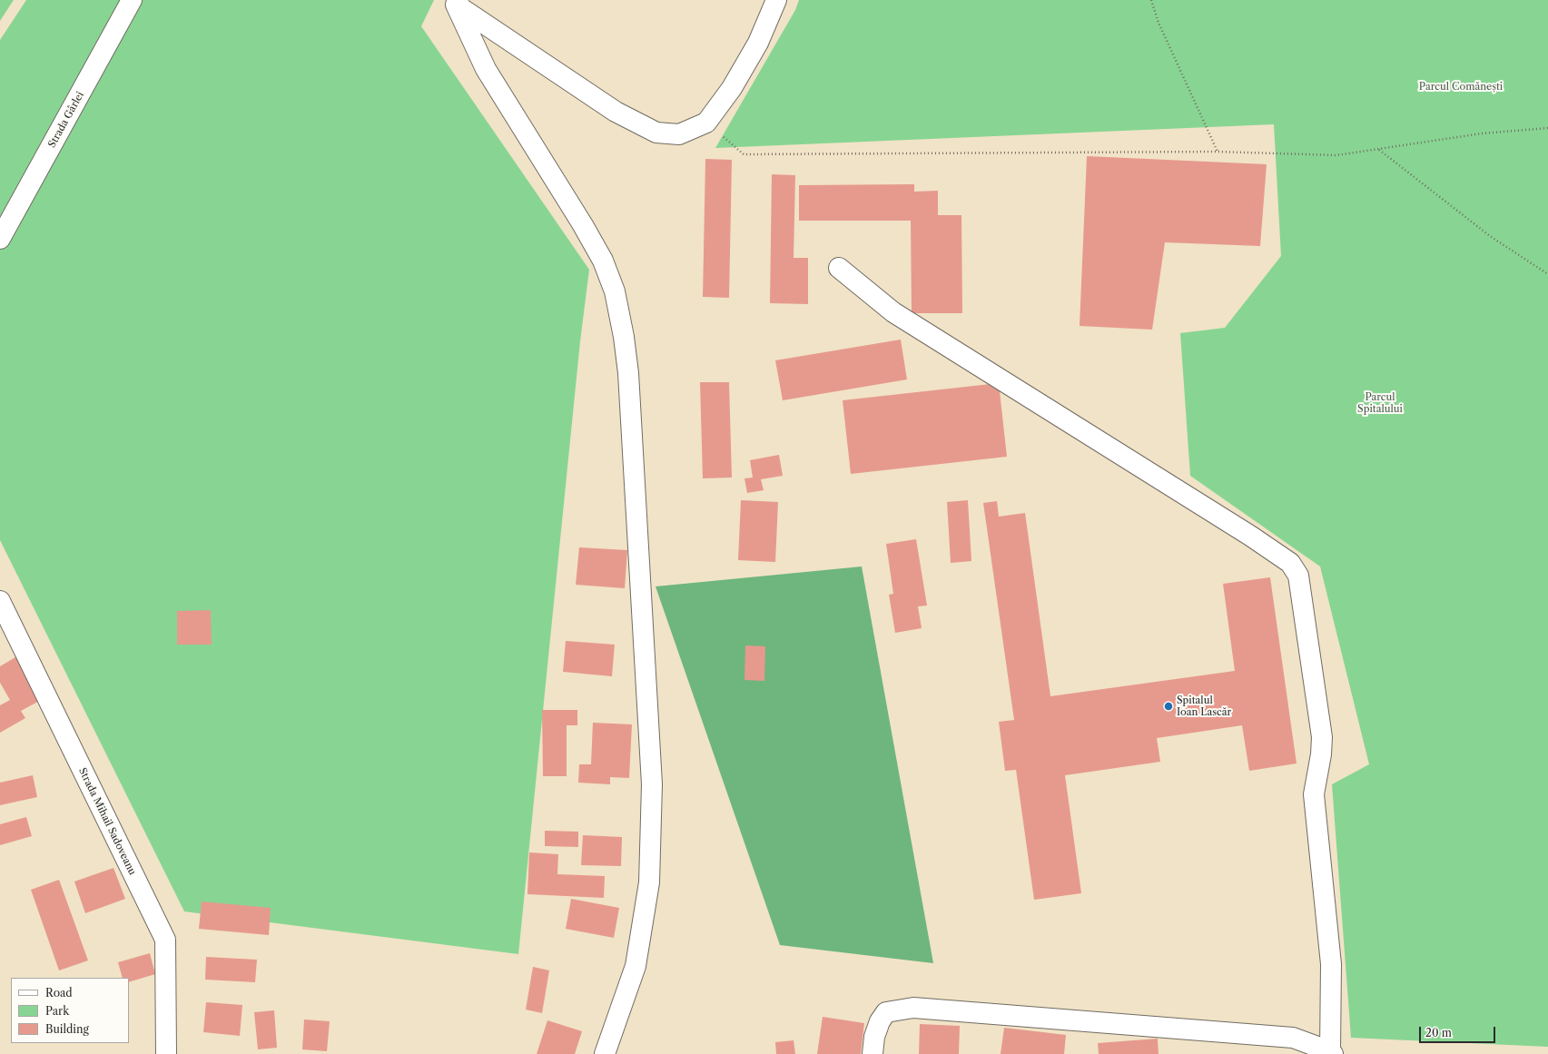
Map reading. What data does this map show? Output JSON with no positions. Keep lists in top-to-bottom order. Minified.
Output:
{"streets":{"street":["Strada Gârlei","Strada Mihail Sadoveanu"]},"parks":["Parcul Comănești","Parcul Spitalului"],"places":["Spitalul Ioan Lascăr"],"legend":["Road","Park","Building"],"scale_bar":"20 m"}
